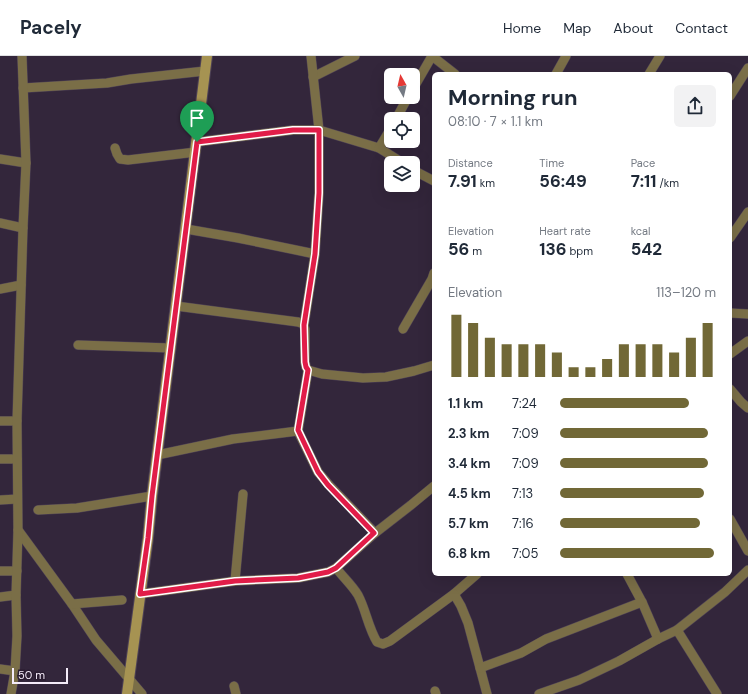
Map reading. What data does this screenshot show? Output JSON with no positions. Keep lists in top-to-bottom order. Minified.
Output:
{"scale_bar":"50 m","north":"top","page":{"header":"Pacely","nav":["Home","Map","About","Contact"],"heading":["Morning run","08:10 · 7 × 1.1 km"],"stats":[["Distance","7.91 km"],["Time","56:49"],["Pace","7:11 /km"],["Elevation","56 m"],["Heart rate","136 bpm"],["kcal","542"]],"chart":["Elevation","113–120 m"],"list":[{"name":"1.1 km","note":"7:24"},{"name":"2.3 km","note":"7:09"},{"name":"3.4 km","note":"7:09"},{"name":"4.5 km","note":"7:13"},{"name":"5.7 km","note":"7:16"},{"name":"6.8 km","note":"7:05"}],"scale":"50 m"}}
